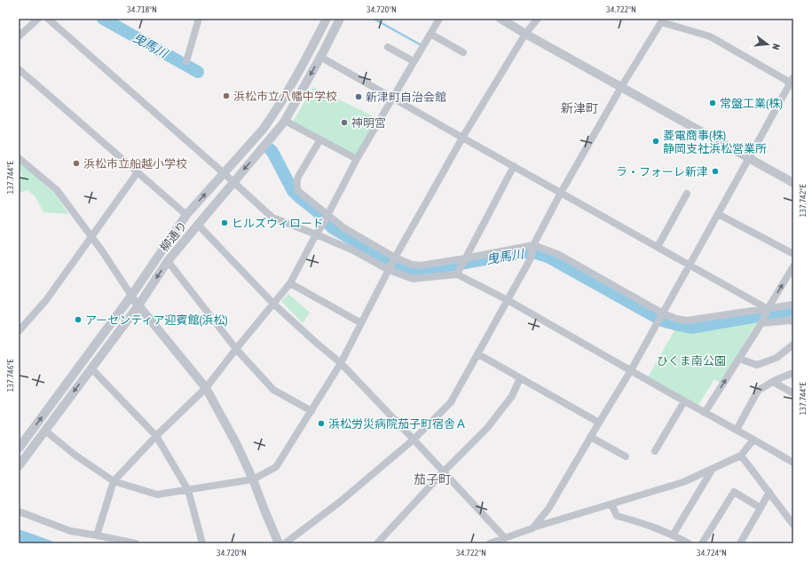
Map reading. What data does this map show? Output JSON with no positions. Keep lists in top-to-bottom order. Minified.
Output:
{"streets":{"street":["柳通り"]},"districts":["新津町","茄子町"],"water":["曳馬川"],"parks":["ひくま南公園"],"places":["浜松市立八幡中学校","新津町自治会館","常盤工業(株)","神明宮","菱電商事(株) 静岡支社浜松営業所","浜松市立船越小学校","ラ・フォーレ新津","ヒルズウィロード","アーセンティア迎賓館(浜松)","浜松労災病院茄子町宿舎Ａ"],"north":"right","coordinates":["34.718°N","34.720°N","34.722°N","137.744°E","137.742°E","137.746°E","34.724°N"]}
